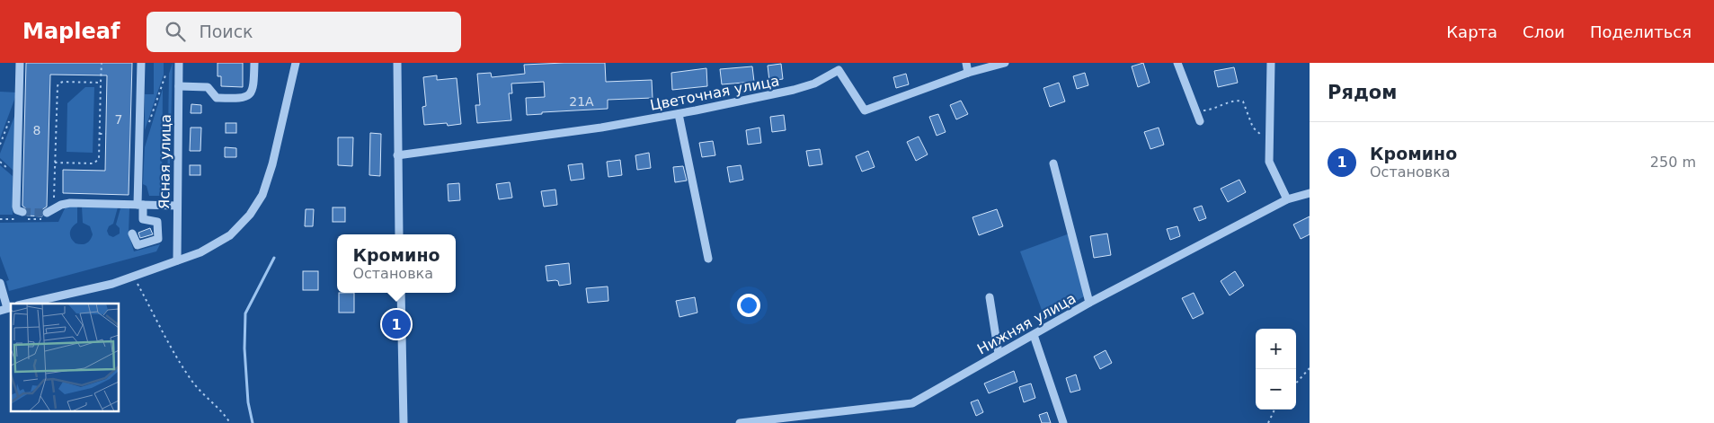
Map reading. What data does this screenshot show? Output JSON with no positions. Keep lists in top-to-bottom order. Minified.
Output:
{"streets":{"street":["Цветочная улица","Ясная улица","Нижняя улица"]},"house_numbers":["21А","7","8"],"page":{"header":"Mapleaf","search":"Поиск","nav":["Карта","Слои","Поделиться"],"heading":"Рядом","list":[{"mark":"1","name":"Кромино","note":"Остановка","value":"250 m"}],"popup":["Кромино","Остановка"],"pins":"1","map_buttons":["+","−"]}}
